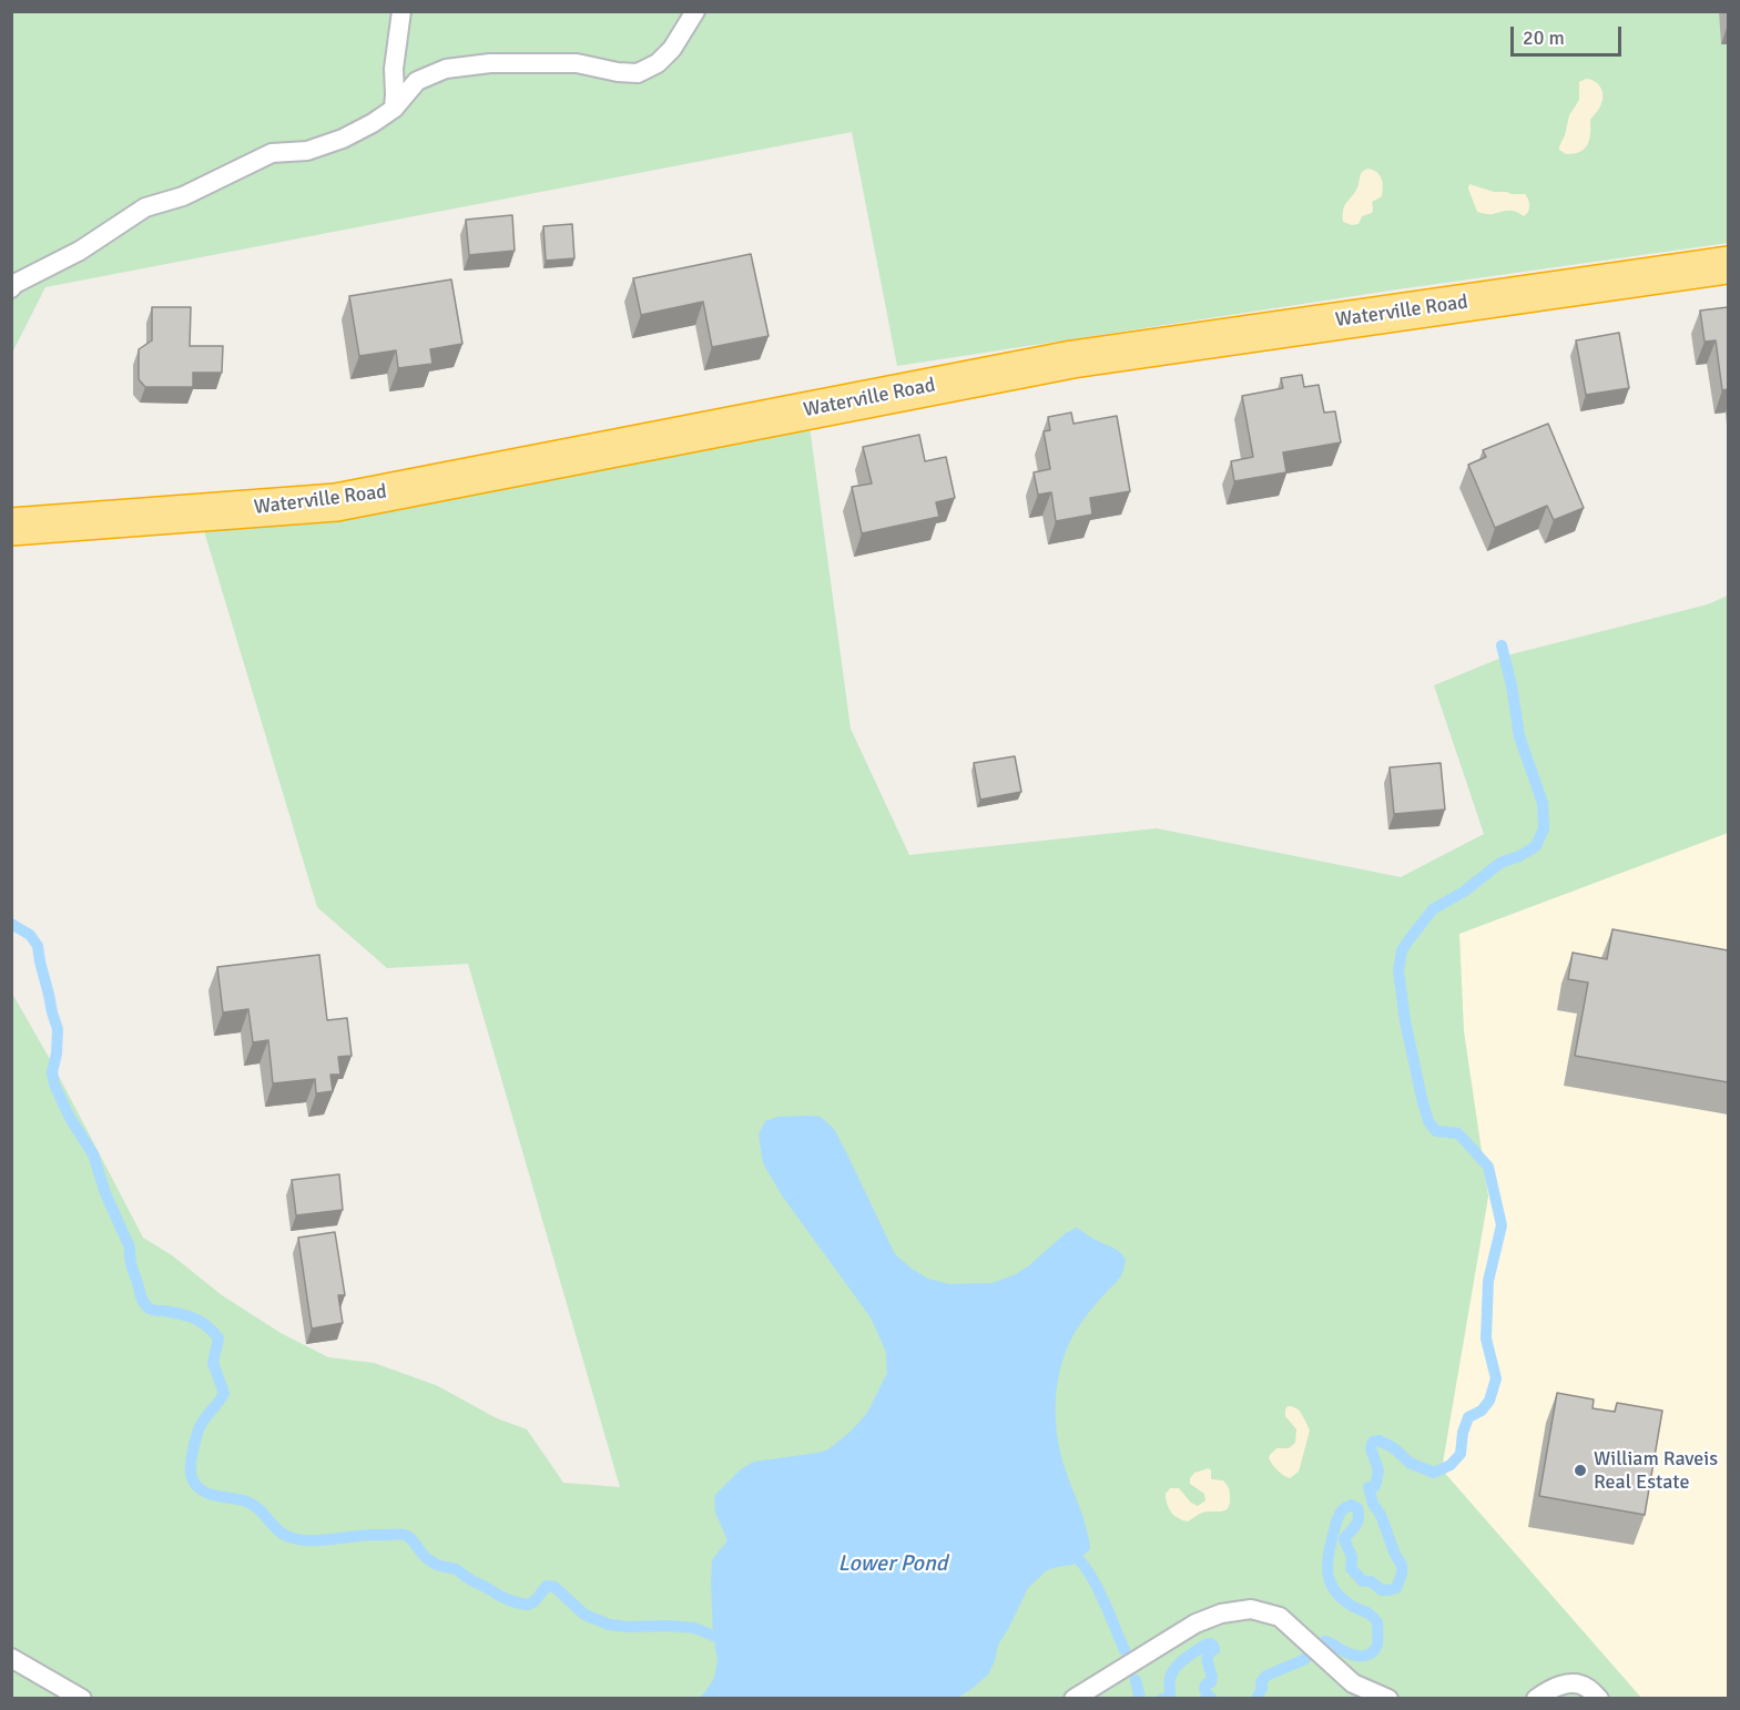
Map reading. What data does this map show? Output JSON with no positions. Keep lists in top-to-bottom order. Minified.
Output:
{"streets":{"highway":["Waterville Road"]},"water":["Lower Pond"],"places":["William Raveis Real Estate"],"scale_bar":"20 m"}
